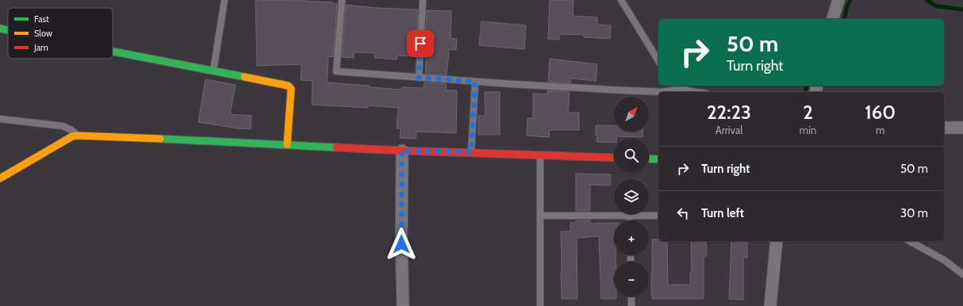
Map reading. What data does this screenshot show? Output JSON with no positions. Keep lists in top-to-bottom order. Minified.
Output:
{"legend":["Fast","Slow","Jam"],"north":"top right","page":{"turn":["50 m","Turn right"],"eta":["22:23","Arrival","2","min","160","m"],"map_buttons":["+","−"],"list":[{"name":"Turn right","value":"50 m"},{"name":"Turn left","value":"30 m"}]}}
